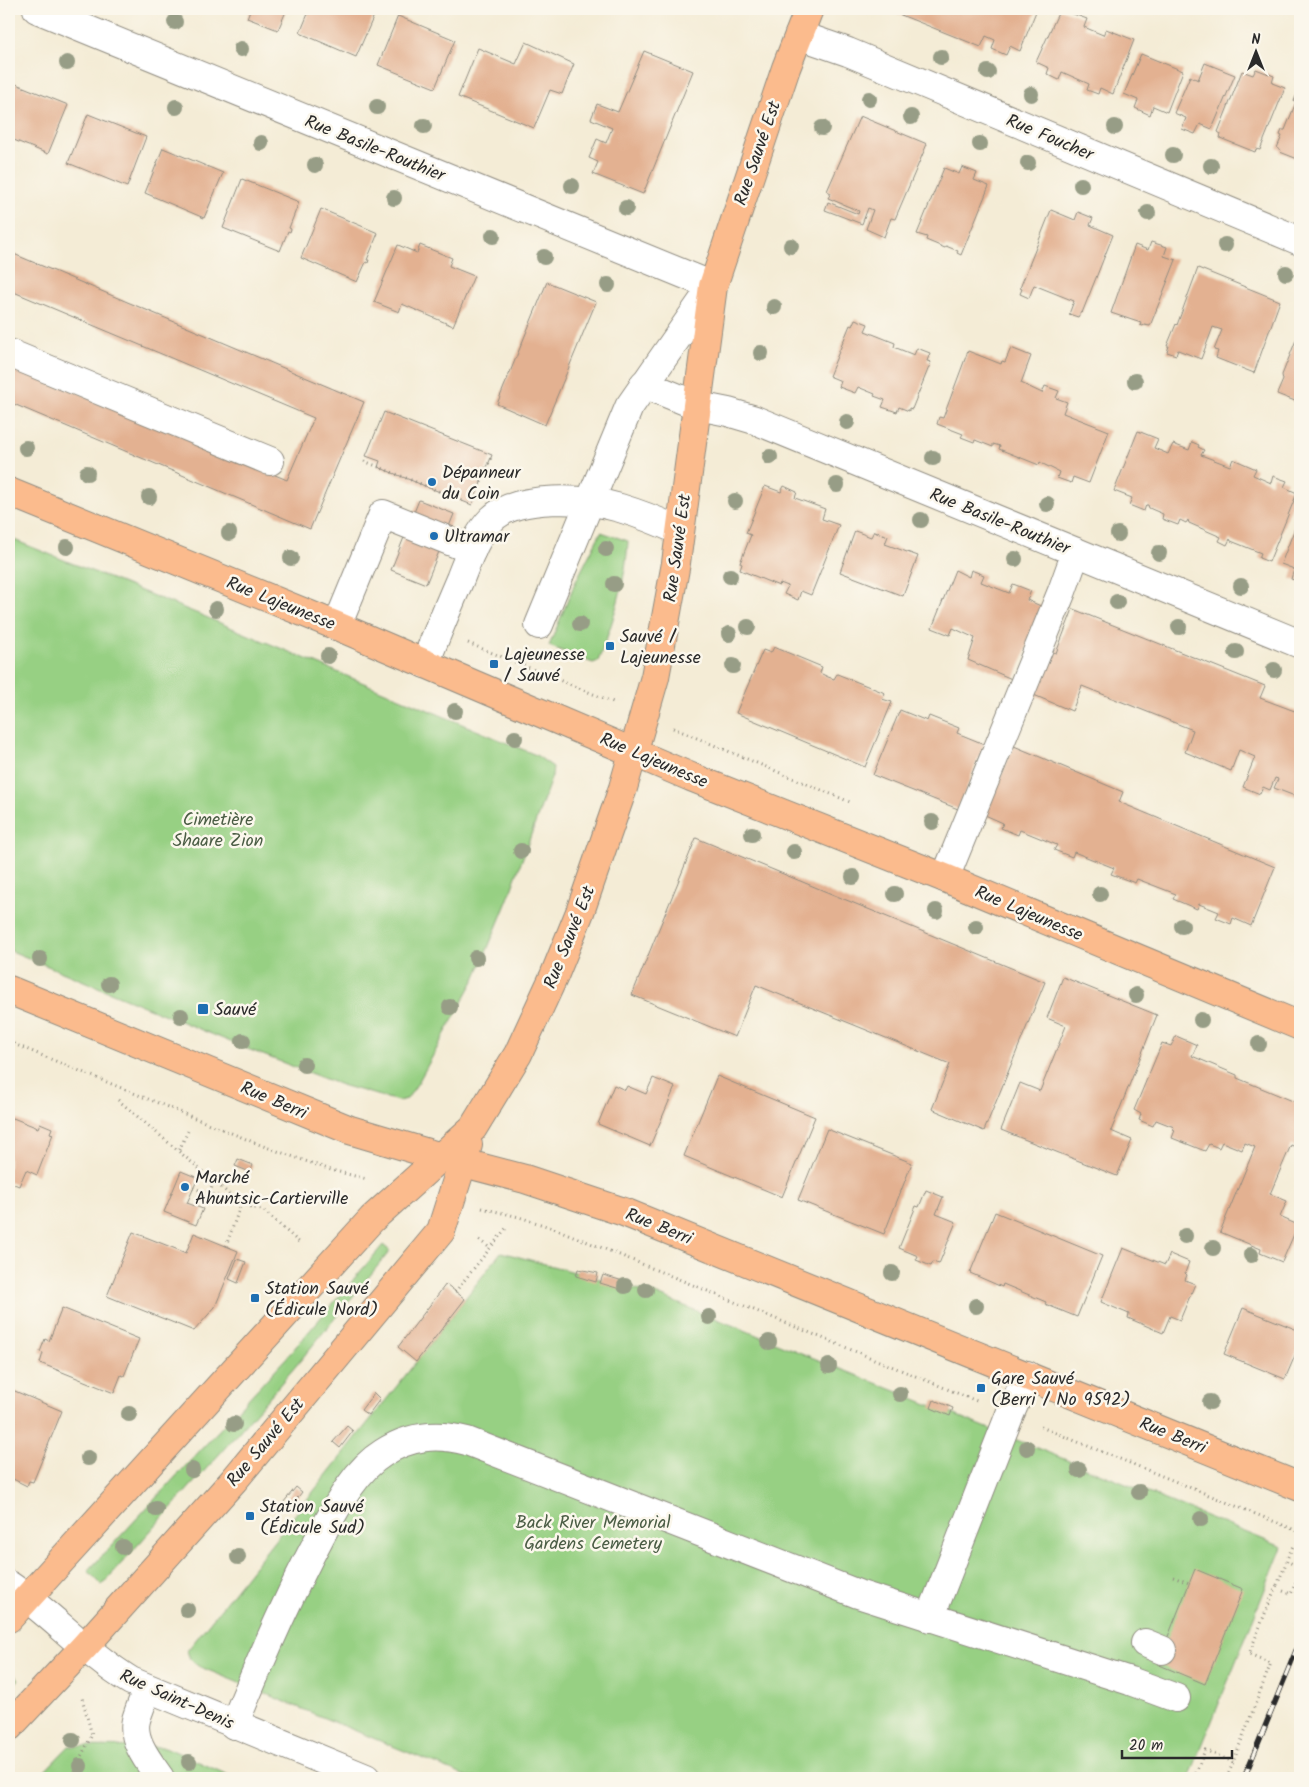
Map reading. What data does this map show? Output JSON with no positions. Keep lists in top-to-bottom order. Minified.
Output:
{"streets":{"main road":["Rue Sauvé Est","Rue Lajeunesse","Rue Berri"],"street":["Rue Foucher","Rue Basile-Routhier","Rue Saint-Denis"]},"crossings":[["Rue Foucher","Rue Sauvé Est"],["Rue Basile-Routhier","Rue Sauvé Est"],["Rue Sauvé Est","Rue Lajeunesse"],["Rue Sauvé Est","Rue Berri"],["Rue Sauvé Est","Rue Saint-Denis"]],"parks":["Cimetière Shaare Zion","Back River Memorial Gardens Cemetery"],"places":{"other":["Dépanneur du Coin","Ultramar","Marché Ahuntsic-Cartierville"],"transit":["Sauvé / Lajeunesse","Lajeunesse / Sauvé","Sauvé","Station Sauvé (Édicule Nord)","Gare Sauvé (Berri / No 9592)","Station Sauvé (Édicule Sud)"]},"scale_bar":"20 m","north":"top"}
